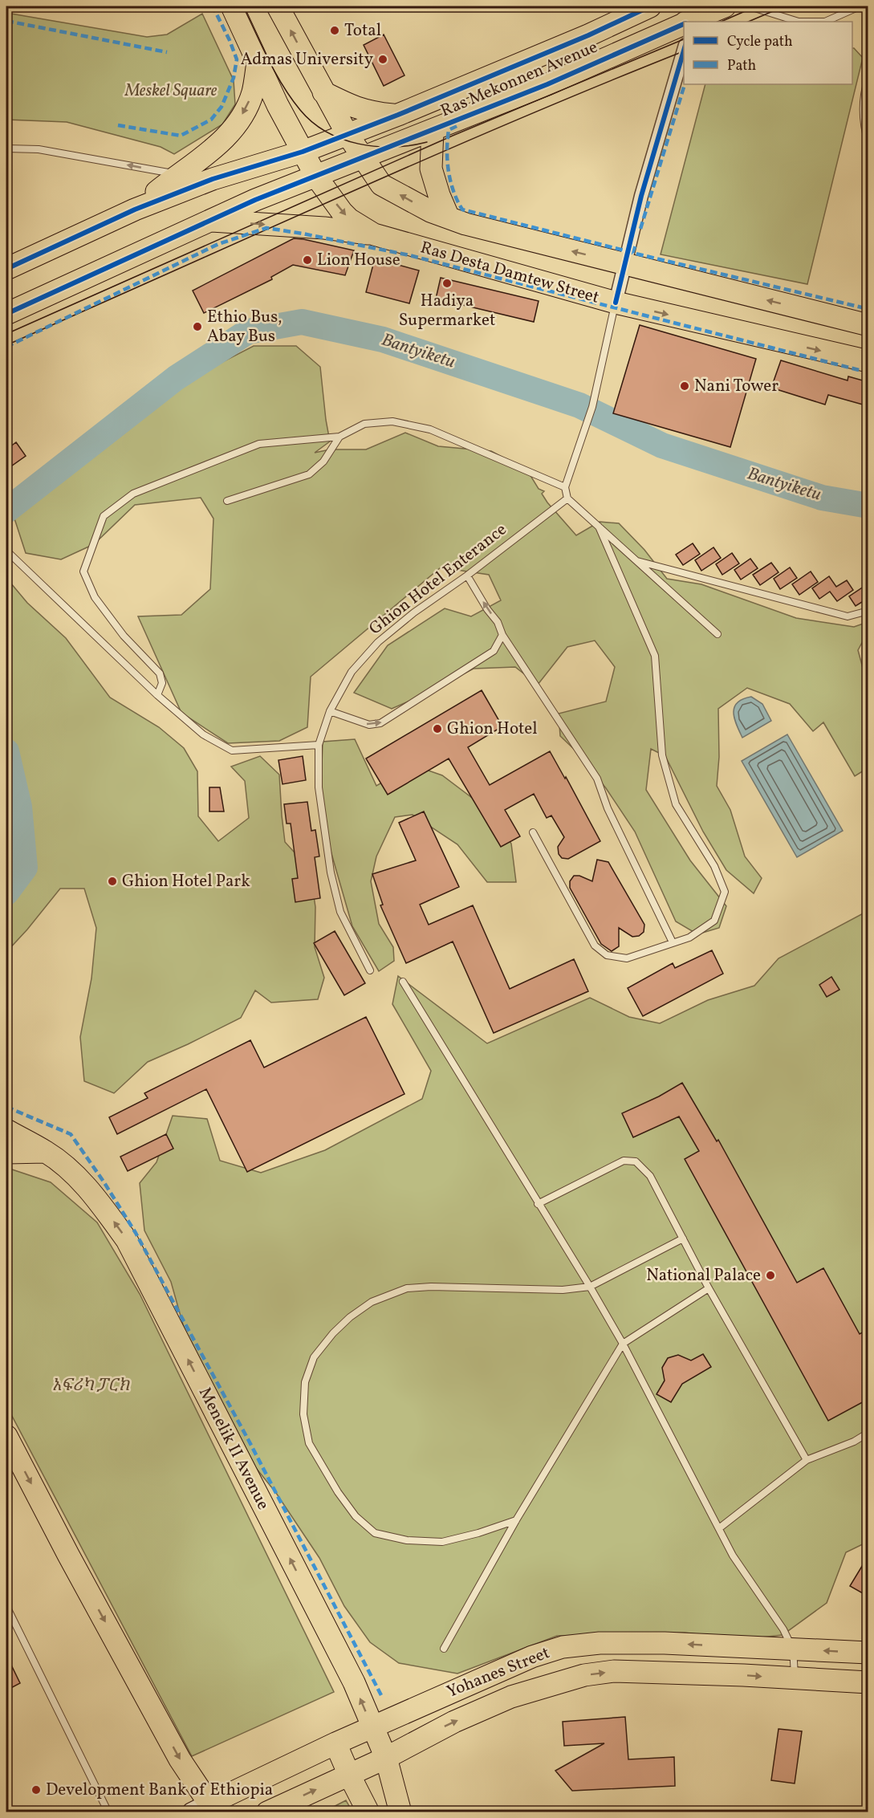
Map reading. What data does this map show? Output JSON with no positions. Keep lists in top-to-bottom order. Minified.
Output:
{"streets":{"main road":["Ras Mekonnen Avenue","Ras Desta Damtew Street","Menelik II Avenue","Yohanes Street"],"lane":["Ghion Hotel Enterance"]},"crossings":[["Ras Mekonnen Avenue","Ras Desta Damtew Street"],["Menelik II Avenue","Yohanes Street"]],"water":["Bantyiketu"],"parks":["Meskel Square","አፍሪካ ፓርክ"],"places":["Total","Admas University","Lion House","Hadiya Supermarket","Ethio Bus, Abay Bus","Nani Tower","Ghion Hotel","Ghion Hotel Park","National Palace","Development Bank of Ethiopia"],"legend":["Cycle path","Path"]}
